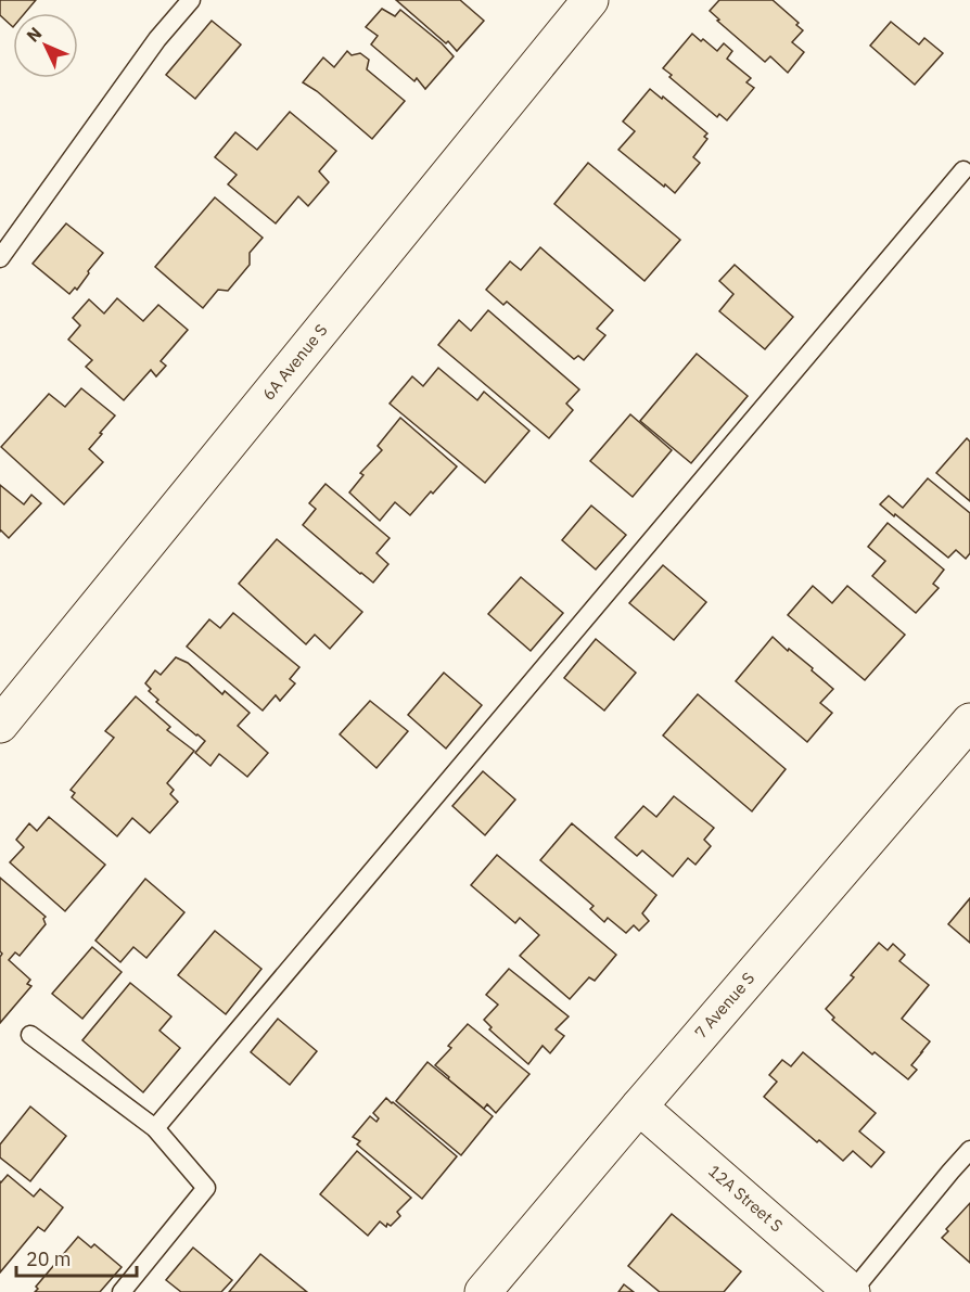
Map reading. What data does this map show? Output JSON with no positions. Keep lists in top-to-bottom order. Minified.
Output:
{"streets":{"street":["6A Avenue S","7 Avenue S","12A Street S"]},"crossings":[["7 Avenue S","12A Street S"]],"scale_bar":"20 m","north":"top left"}
